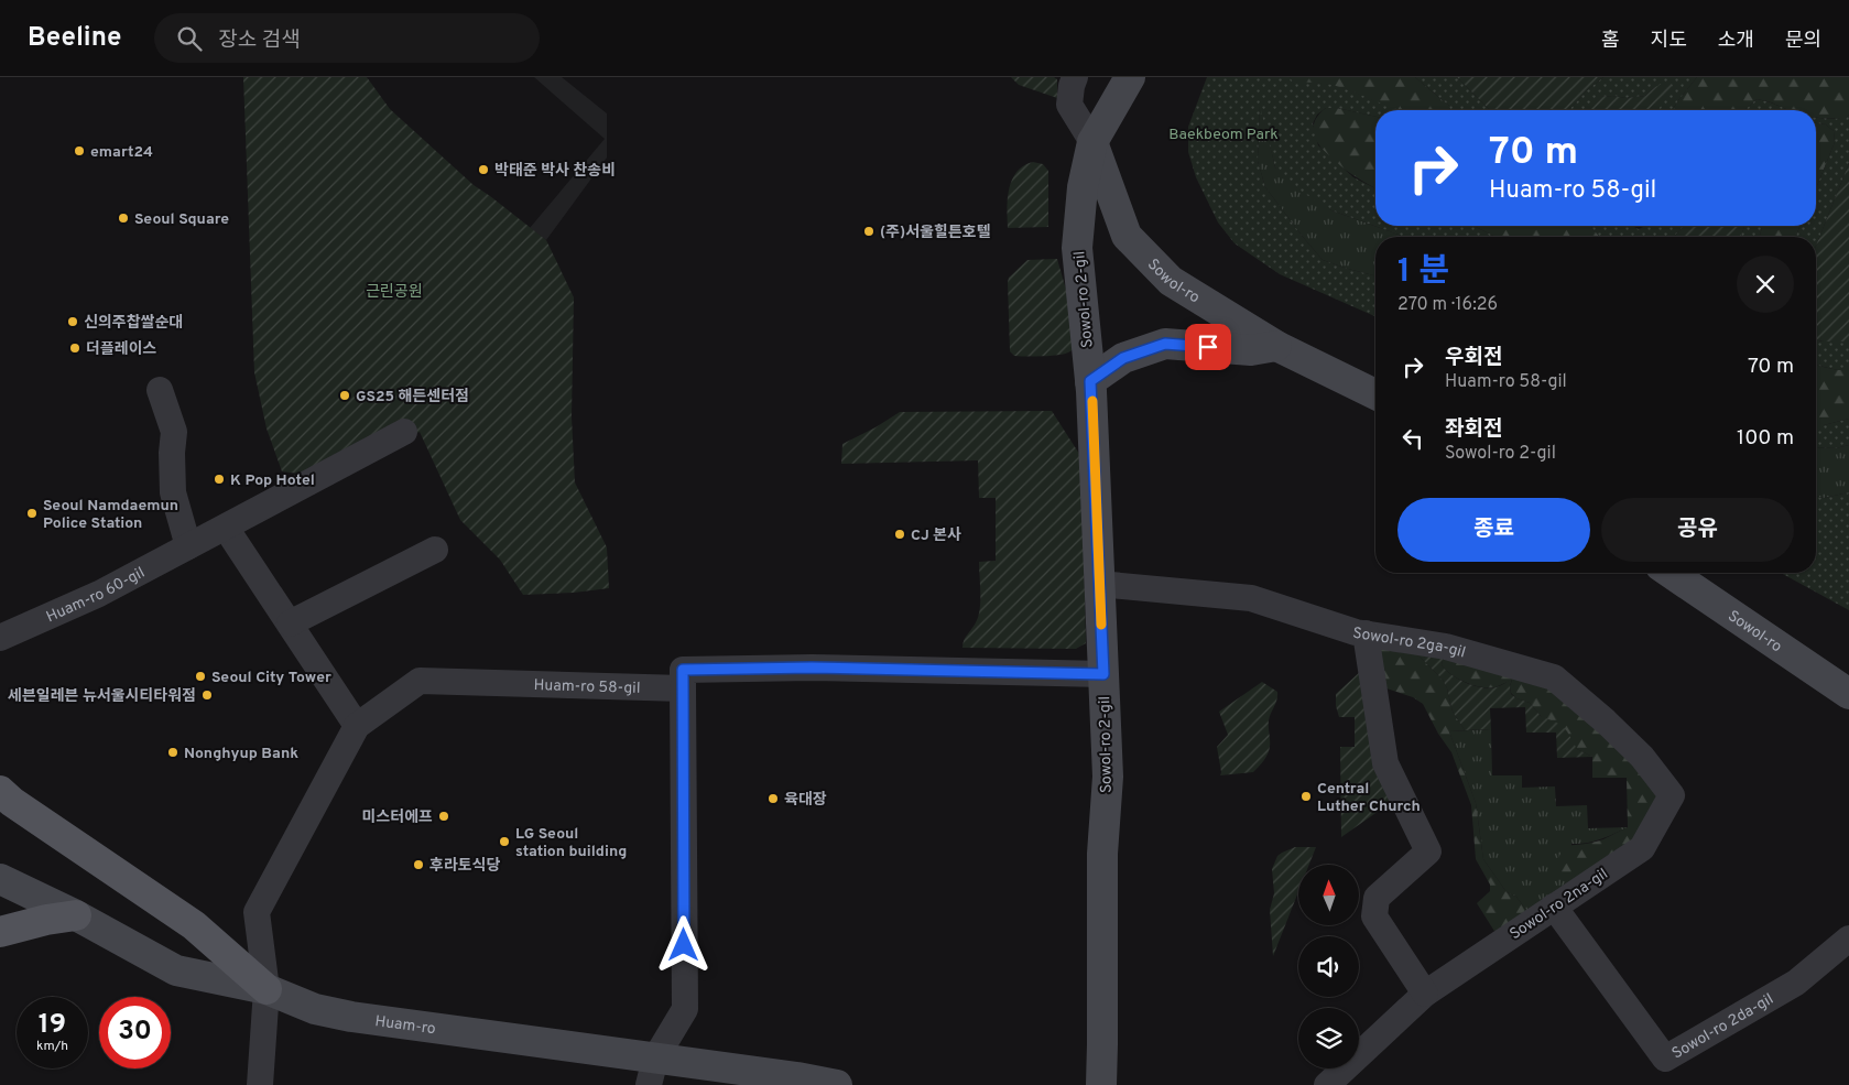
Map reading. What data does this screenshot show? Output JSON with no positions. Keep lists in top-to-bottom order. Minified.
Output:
{"streets":{"main road":["Sowol-ro","Sowol-ro 2-gil","Huam-ro"],"street":["Huam-ro 60-gil","Sowol-ro 2ga-gil","Huam-ro 58-gil","Sowol-ro 2na-gil","Sowol-ro 2da-gil"]},"crossings":[["Sowol-ro","Sowol-ro 2-gil"],["Sowol-ro 2-gil","Sowol-ro 2ga-gil"],["Sowol-ro 2ga-gil","Sowol-ro 2na-gil"],["Huam-ro 58-gil","Huam-ro"],["Sowol-ro 2na-gil","Sowol-ro 2da-gil"]],"parks":["Baekbeom Park","근린공원"],"places":["emart24","박태준 박사 찬송비","Seoul Square","(주)서울힐튼호텔","신의주찹쌀순대","더플레이스","GS25 해든센터점","K Pop Hotel","Seoul Namdaemun Police Station","CJ 본사","Seoul City Tower","세븐일레븐 뉴서울시티타워점","Nonghyup Bank","Central Luther Church","육대장","미스터에프","LG Seoul station building","후라토식당"],"north":"top","page":{"header":"Beeline","search":"장소 검색","nav":["홈","지도","소개","문의"],"turn":["70 m","Huam-ro 58-gil"],"heading":["1 분","270 m · 16:26"],"list":[{"name":"우회전","note":"Huam-ro 58-gil","value":"70 m"},{"name":"좌회전","note":"Sowol-ro 2-gil","value":"100 m"}],"buttons":["종료","공유"],"speed":"19 km/h","limit":"30"}}
